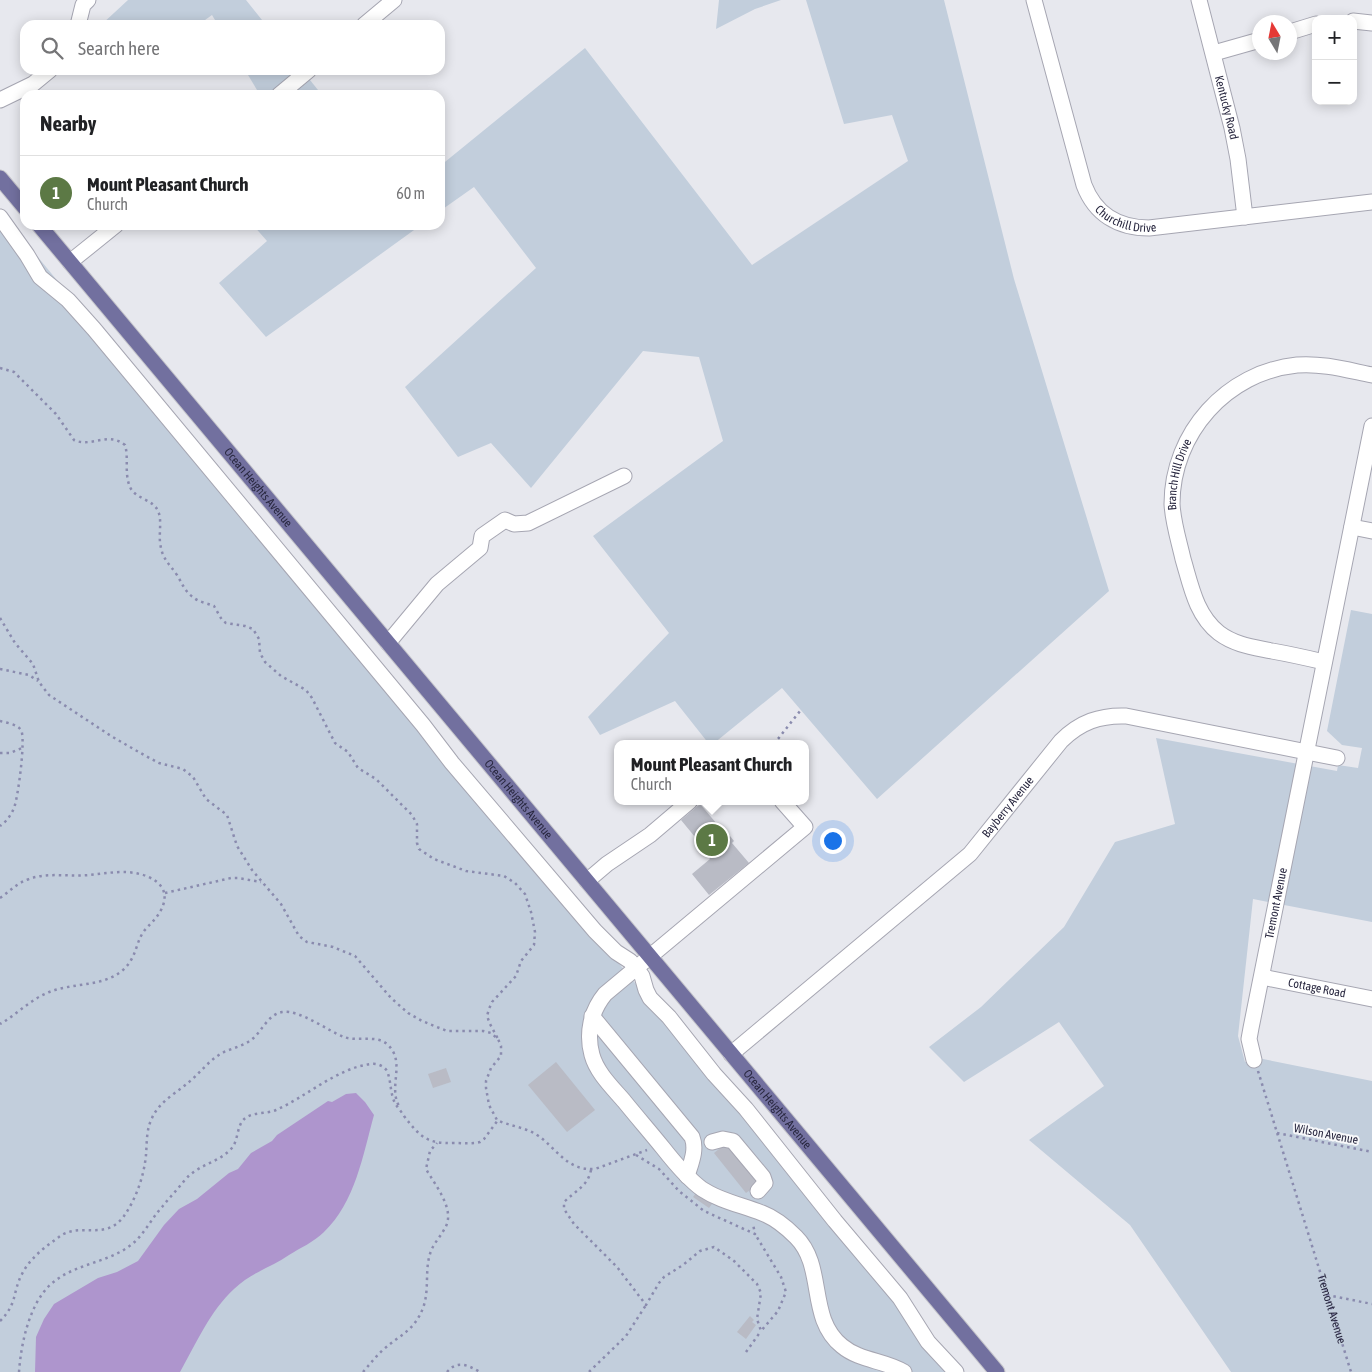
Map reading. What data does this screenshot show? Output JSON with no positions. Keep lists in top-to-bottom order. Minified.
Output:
{"streets":{"main road":["Ocean Heights Avenue"],"street":["Kentucky Road","Churchill Drive","Branch Hill Drive","Bayberry Avenue","Tremont Avenue","Cottage Road"],"path":["Wilson Avenue"]},"crossings":[["Kentucky Road","Churchill Drive"],["Branch Hill Drive","Tremont Avenue"],["Ocean Heights Avenue","Bayberry Avenue"],["Bayberry Avenue","Tremont Avenue"],["Tremont Avenue","Cottage Road"],["Tremont Avenue","Wilson Avenue"]],"north":"top","page":{"map_buttons":["+","−"],"search":"Search here","heading":"Nearby","list":[{"mark":"1","name":"Mount Pleasant Church","note":"Church","value":"60 m"}],"popup":["Mount Pleasant Church","Church"],"pins":"1"}}
